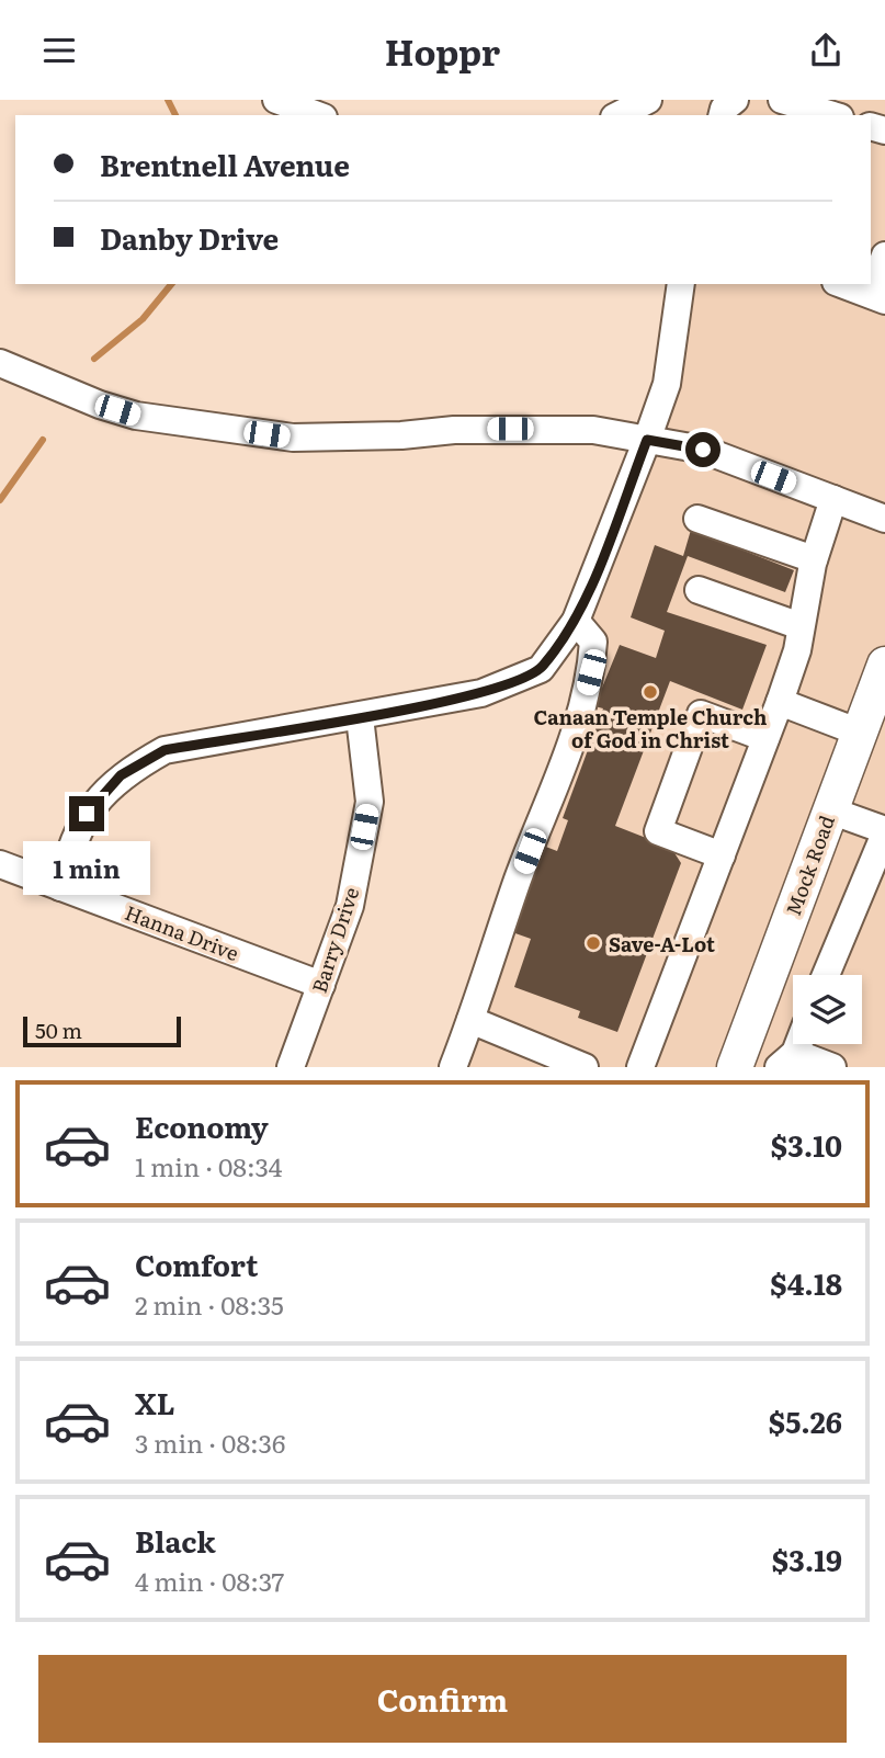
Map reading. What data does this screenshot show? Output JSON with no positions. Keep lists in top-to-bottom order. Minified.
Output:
{"streets":{"main road":["Mock Road"],"street":["Hanna Drive","Barry Drive"]},"crossings":[["Hanna Drive","Barry Drive"]],"places":["Canaan Temple Church of God in Christ","Save-A-Lot"],"scale_bar":"50 m","page":{"header":"Hoppr","banner":["Brentnell Avenue","Danby Drive"],"bubble":"1 min","scale":"50 m","list":[{"name":"Economy","note":"1 min · 08:34","value":"$3.10"},{"name":"Comfort","note":"2 min · 08:35","value":"$4.18"},{"name":"XL","note":"3 min · 08:36","value":"$5.26"},{"name":"Black","note":"4 min · 08:37","value":"$3.19"}],"buttons":"Confirm"}}
